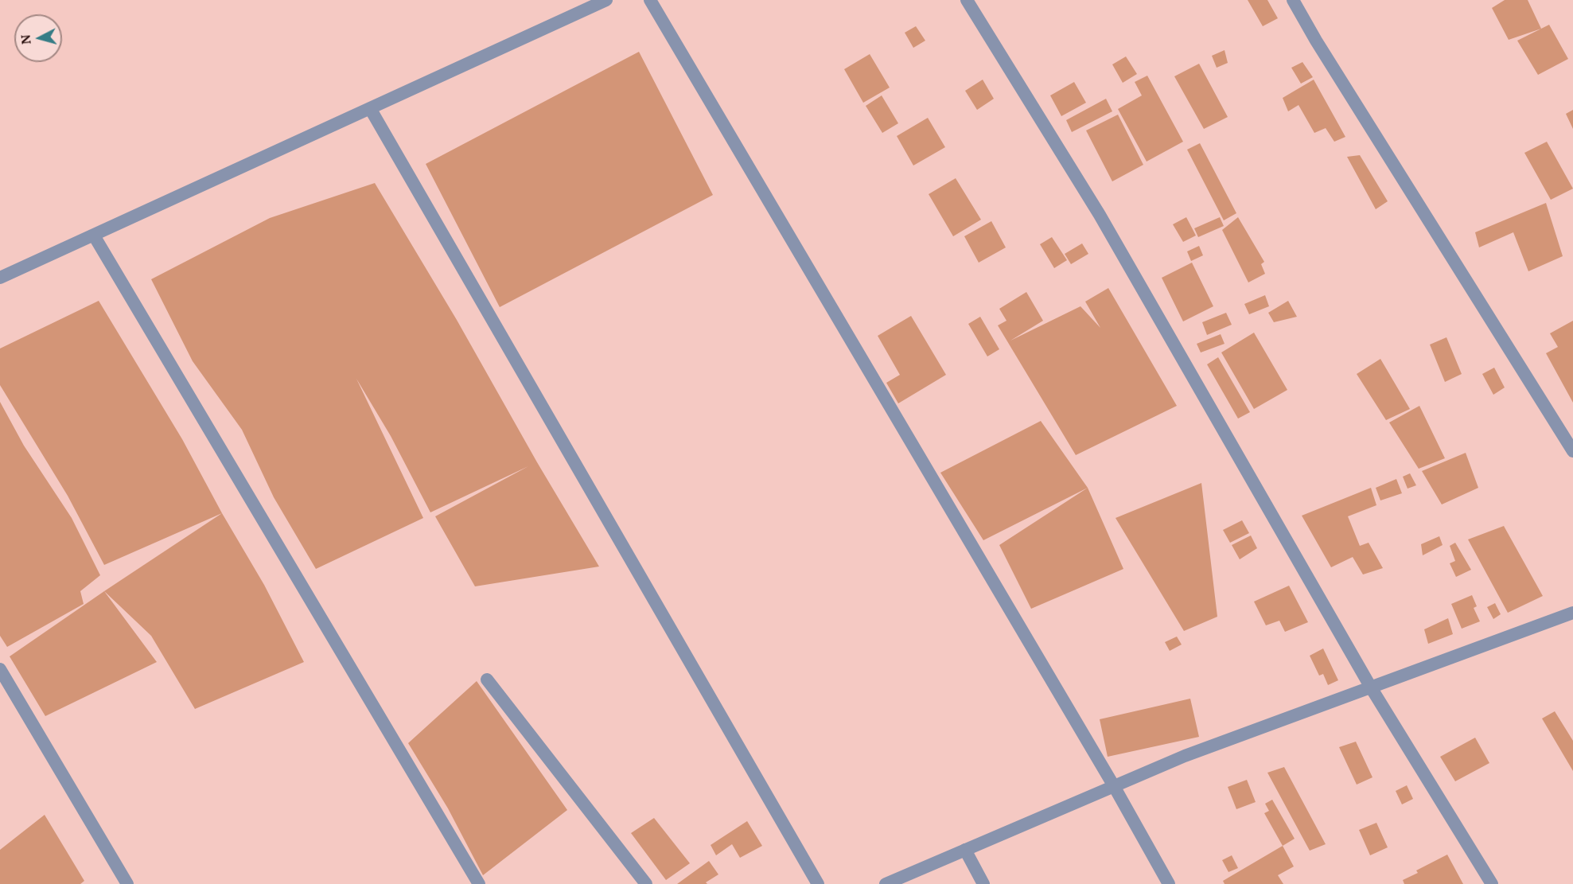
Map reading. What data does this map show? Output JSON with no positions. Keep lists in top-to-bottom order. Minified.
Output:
{"north":"left"}
